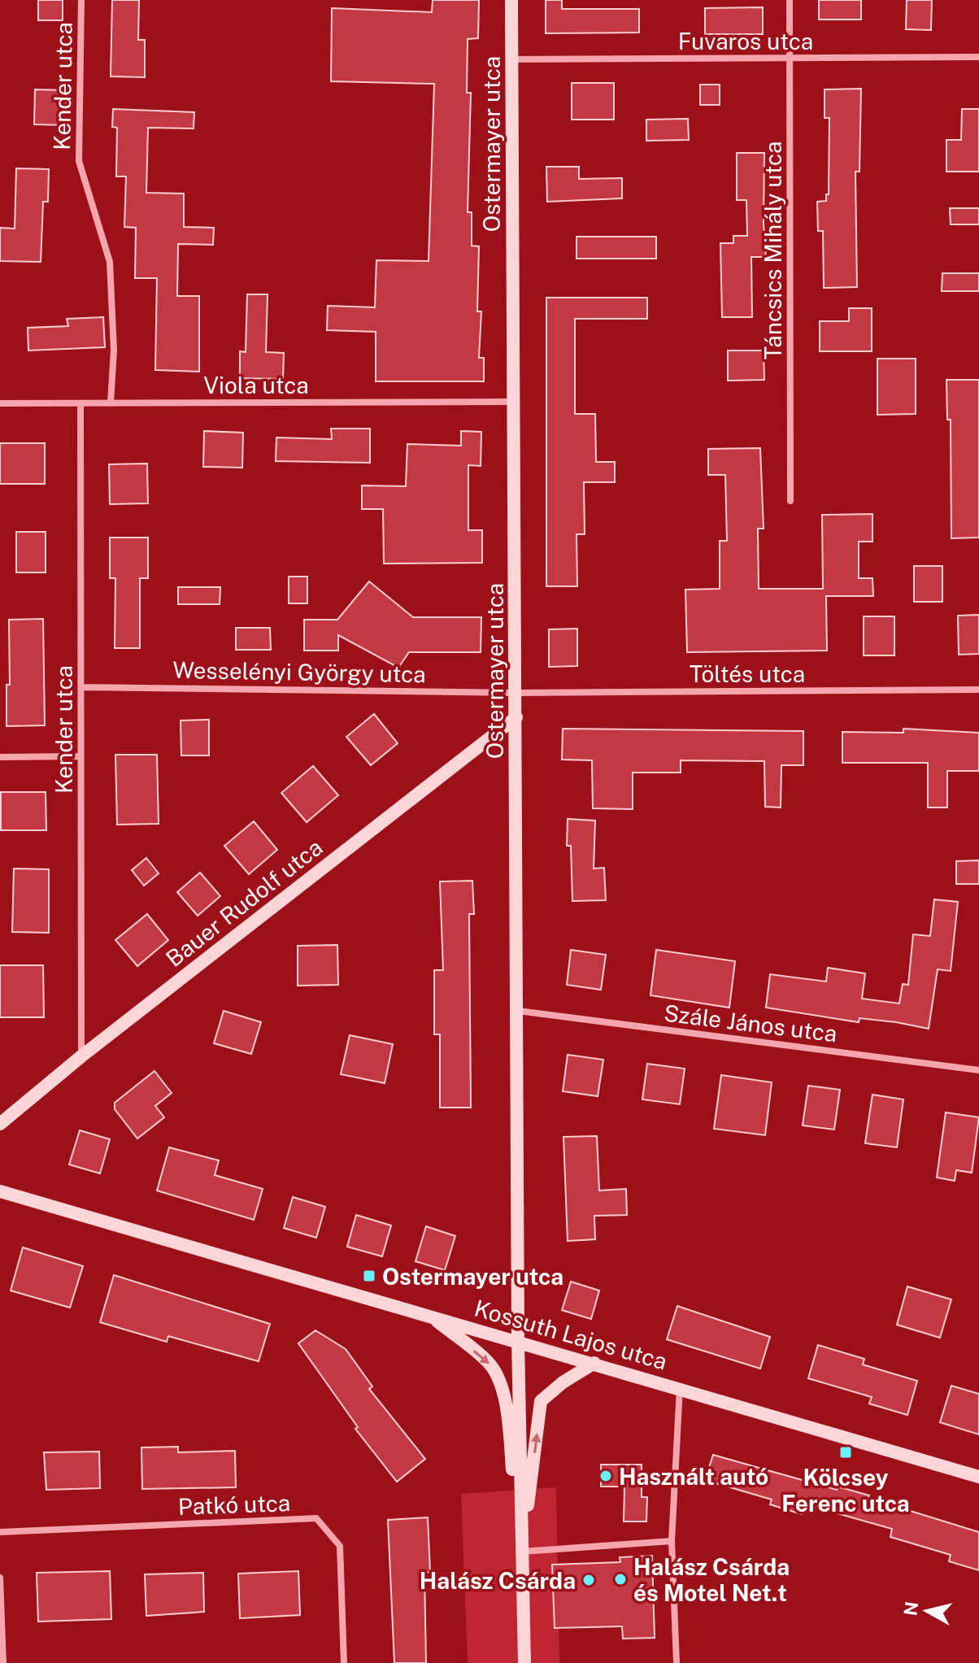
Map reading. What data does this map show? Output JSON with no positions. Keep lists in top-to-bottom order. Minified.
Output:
{"streets":{"street":["Fuvaros utca","Kender utca","Ostermayer utca","Táncsics Mihály utca","Viola utca","Wesselényi György utca","Töltés utca","Bauer Rudolf utca","Szále János utca","Kossuth Lajos utca","Patkó utca"]},"crossings":[["Fuvaros utca","Ostermayer utca"],["Fuvaros utca","Táncsics Mihály utca"],["Kender utca","Viola utca"],["Kender utca","Wesselényi György utca"],["Kender utca","Bauer Rudolf utca"],["Ostermayer utca","Viola utca"],["Ostermayer utca","Wesselényi György utca"],["Ostermayer utca","Töltés utca"],["Ostermayer utca","Bauer Rudolf utca"],["Ostermayer utca","Szále János utca"],["Ostermayer utca","Kossuth Lajos utca"],["Wesselényi György utca","Töltés utca"]],"places":{"transit":["Ostermayer utca","Kölcsey Ferenc utca"],"other":["Használt autó","Halász Csárda és Motel Net.t","Halász Csárda"]},"north":"left"}
